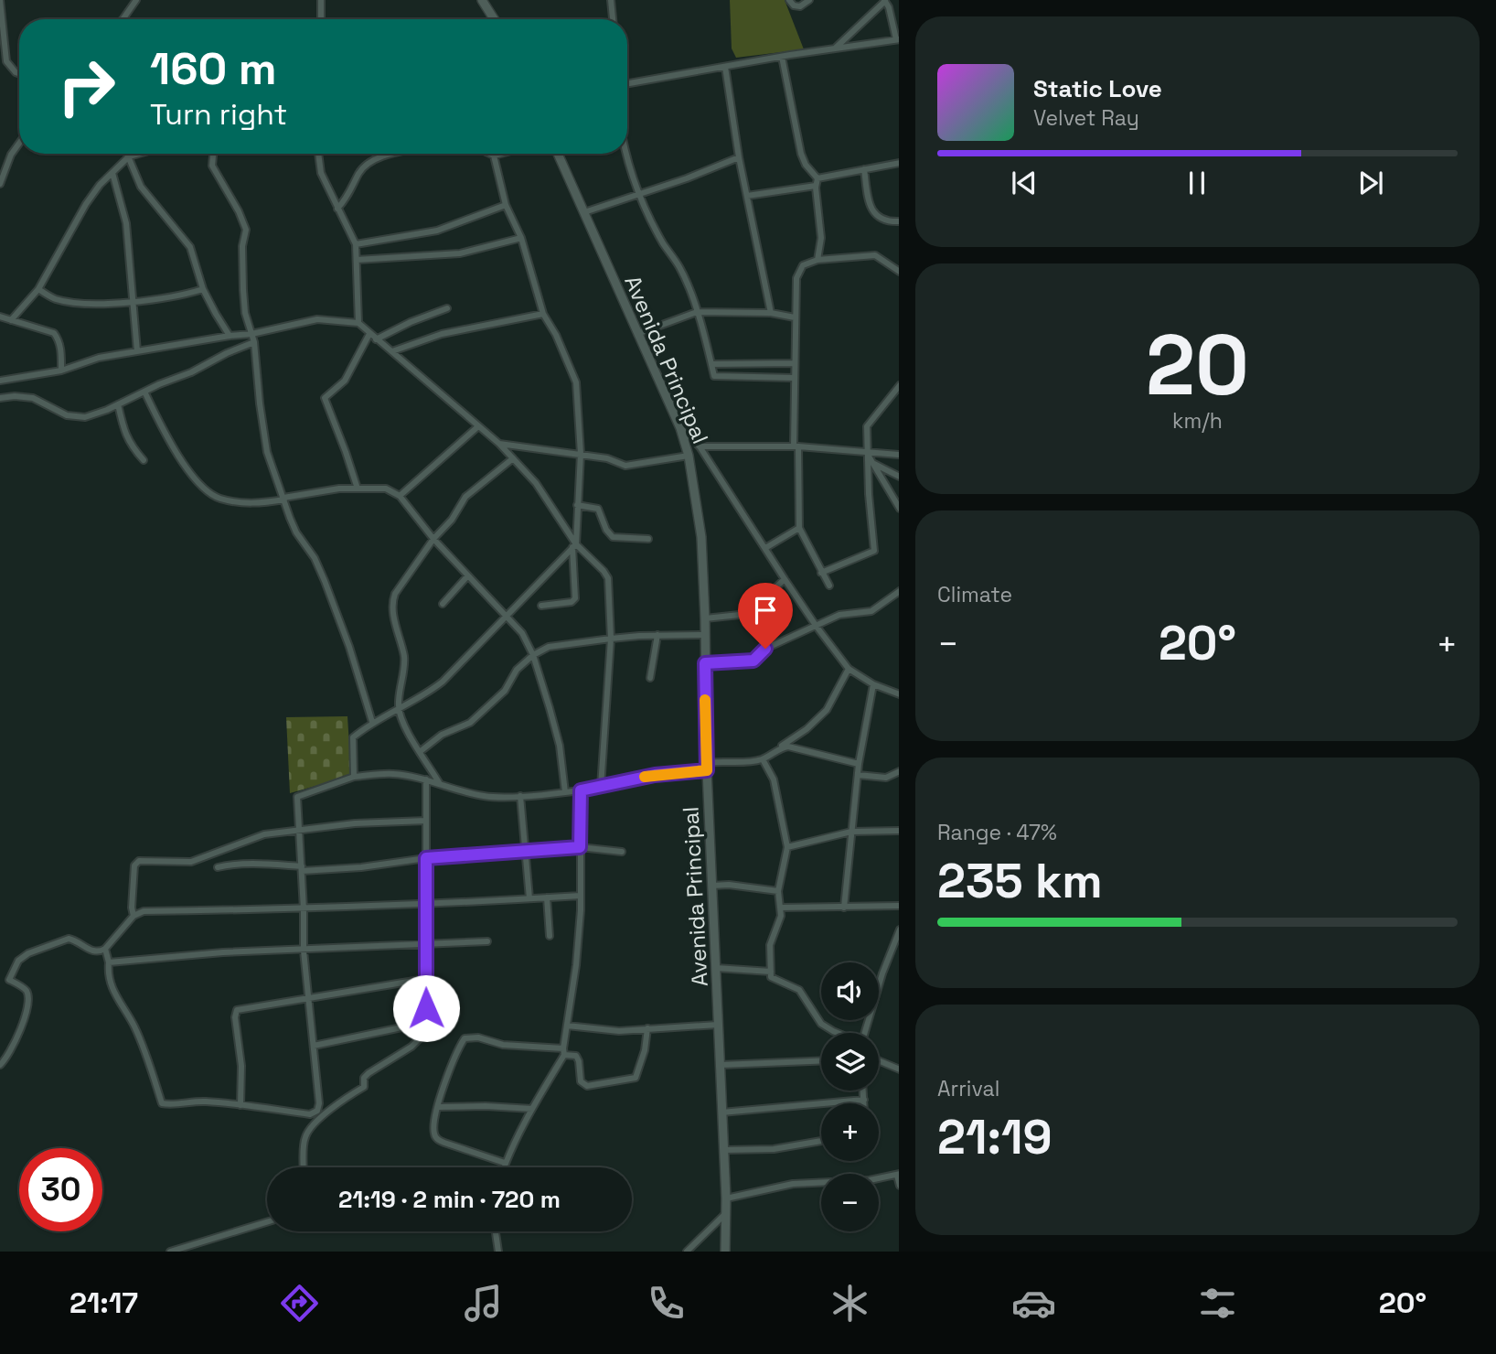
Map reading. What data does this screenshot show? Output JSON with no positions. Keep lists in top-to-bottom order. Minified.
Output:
{"streets":{"main road":["Avenida Principal"]},"page":{"turn":["160 m","Turn right"],"song":["Static Love","Velvet Ray"],"tile":[["20","km/h"],"Climate",["Range · 47%","235 km"],["Arrival","21:19"]],"heat":["−","20°","+"],"map_buttons":["+","−"],"limit":"30","trip":"21:19 · 2 min · 720 m","tabs":["21:17","20°"]}}
